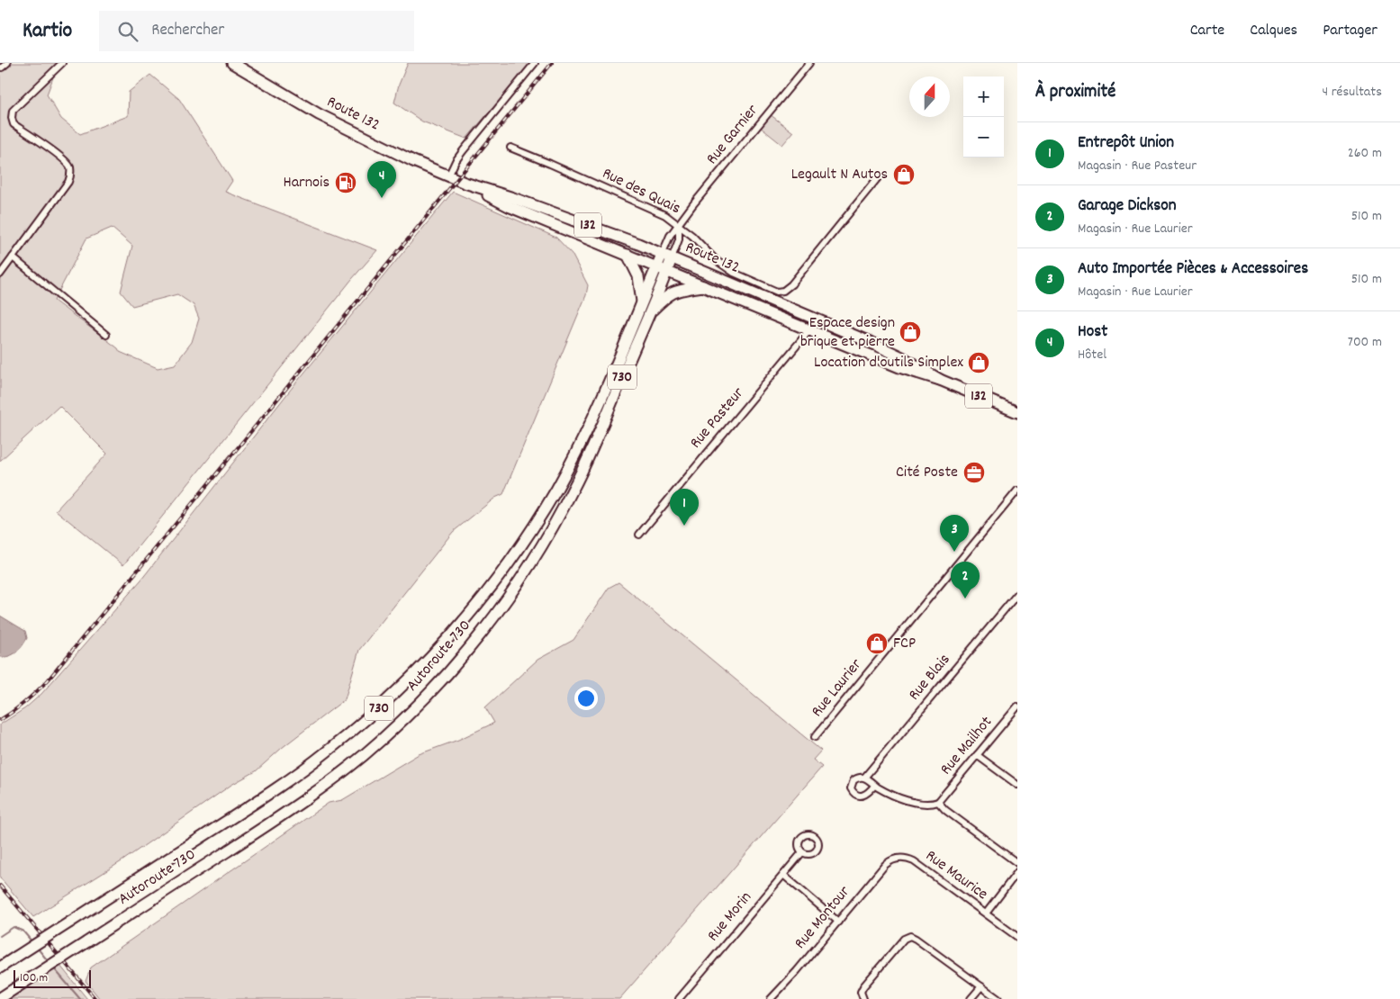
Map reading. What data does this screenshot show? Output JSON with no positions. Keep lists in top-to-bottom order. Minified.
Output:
{"streets":{"highway":["Route 132","132","730","Autoroute 730"],"street":["Rue Garnier","Rue des Quais","Rue Pasteur","Rue Blais","Rue Laurier","Rue Mailhot","Rue Maurice","Rue Morin","Rue Montour"]},"crossings":[["Route 132","Rue Garnier"],["Route 132","Rue Pasteur"],["Route 132","Autoroute 730"],["Rue Garnier","Rue des Quais"],["Rue Garnier","Autoroute 730"],["Rue Maurice","Rue Montour"]],"places":{"shop":["Legault N Autos","Espace design brique et pierre","Location d'outils Simplex","FCP"],"fuel station":["Harnois"],"office":["Cité Poste"]},"scale_bar":"100 m","north":"top","page":{"header":"Kartio","search":"Rechercher","nav":["Carte","Calques","Partager"],"heading":["À proximité","4 résultats"],"map_buttons":["+","−"],"list":[{"mark":"1","name":"Entrepôt Union","note":"Magasin · Rue Pasteur","value":"260 m"},{"mark":"2","name":"Garage Dickson","note":"Magasin · Rue Laurier","value":"510 m"},{"mark":"3","name":"Auto Importée Pièces & Accessoires","note":"Magasin · Rue Laurier","value":"510 m"},{"mark":"4","name":"Host","note":"Hôtel","value":"700 m"}],"pins":["4","1","3","2"],"scale":"100 m"}}
